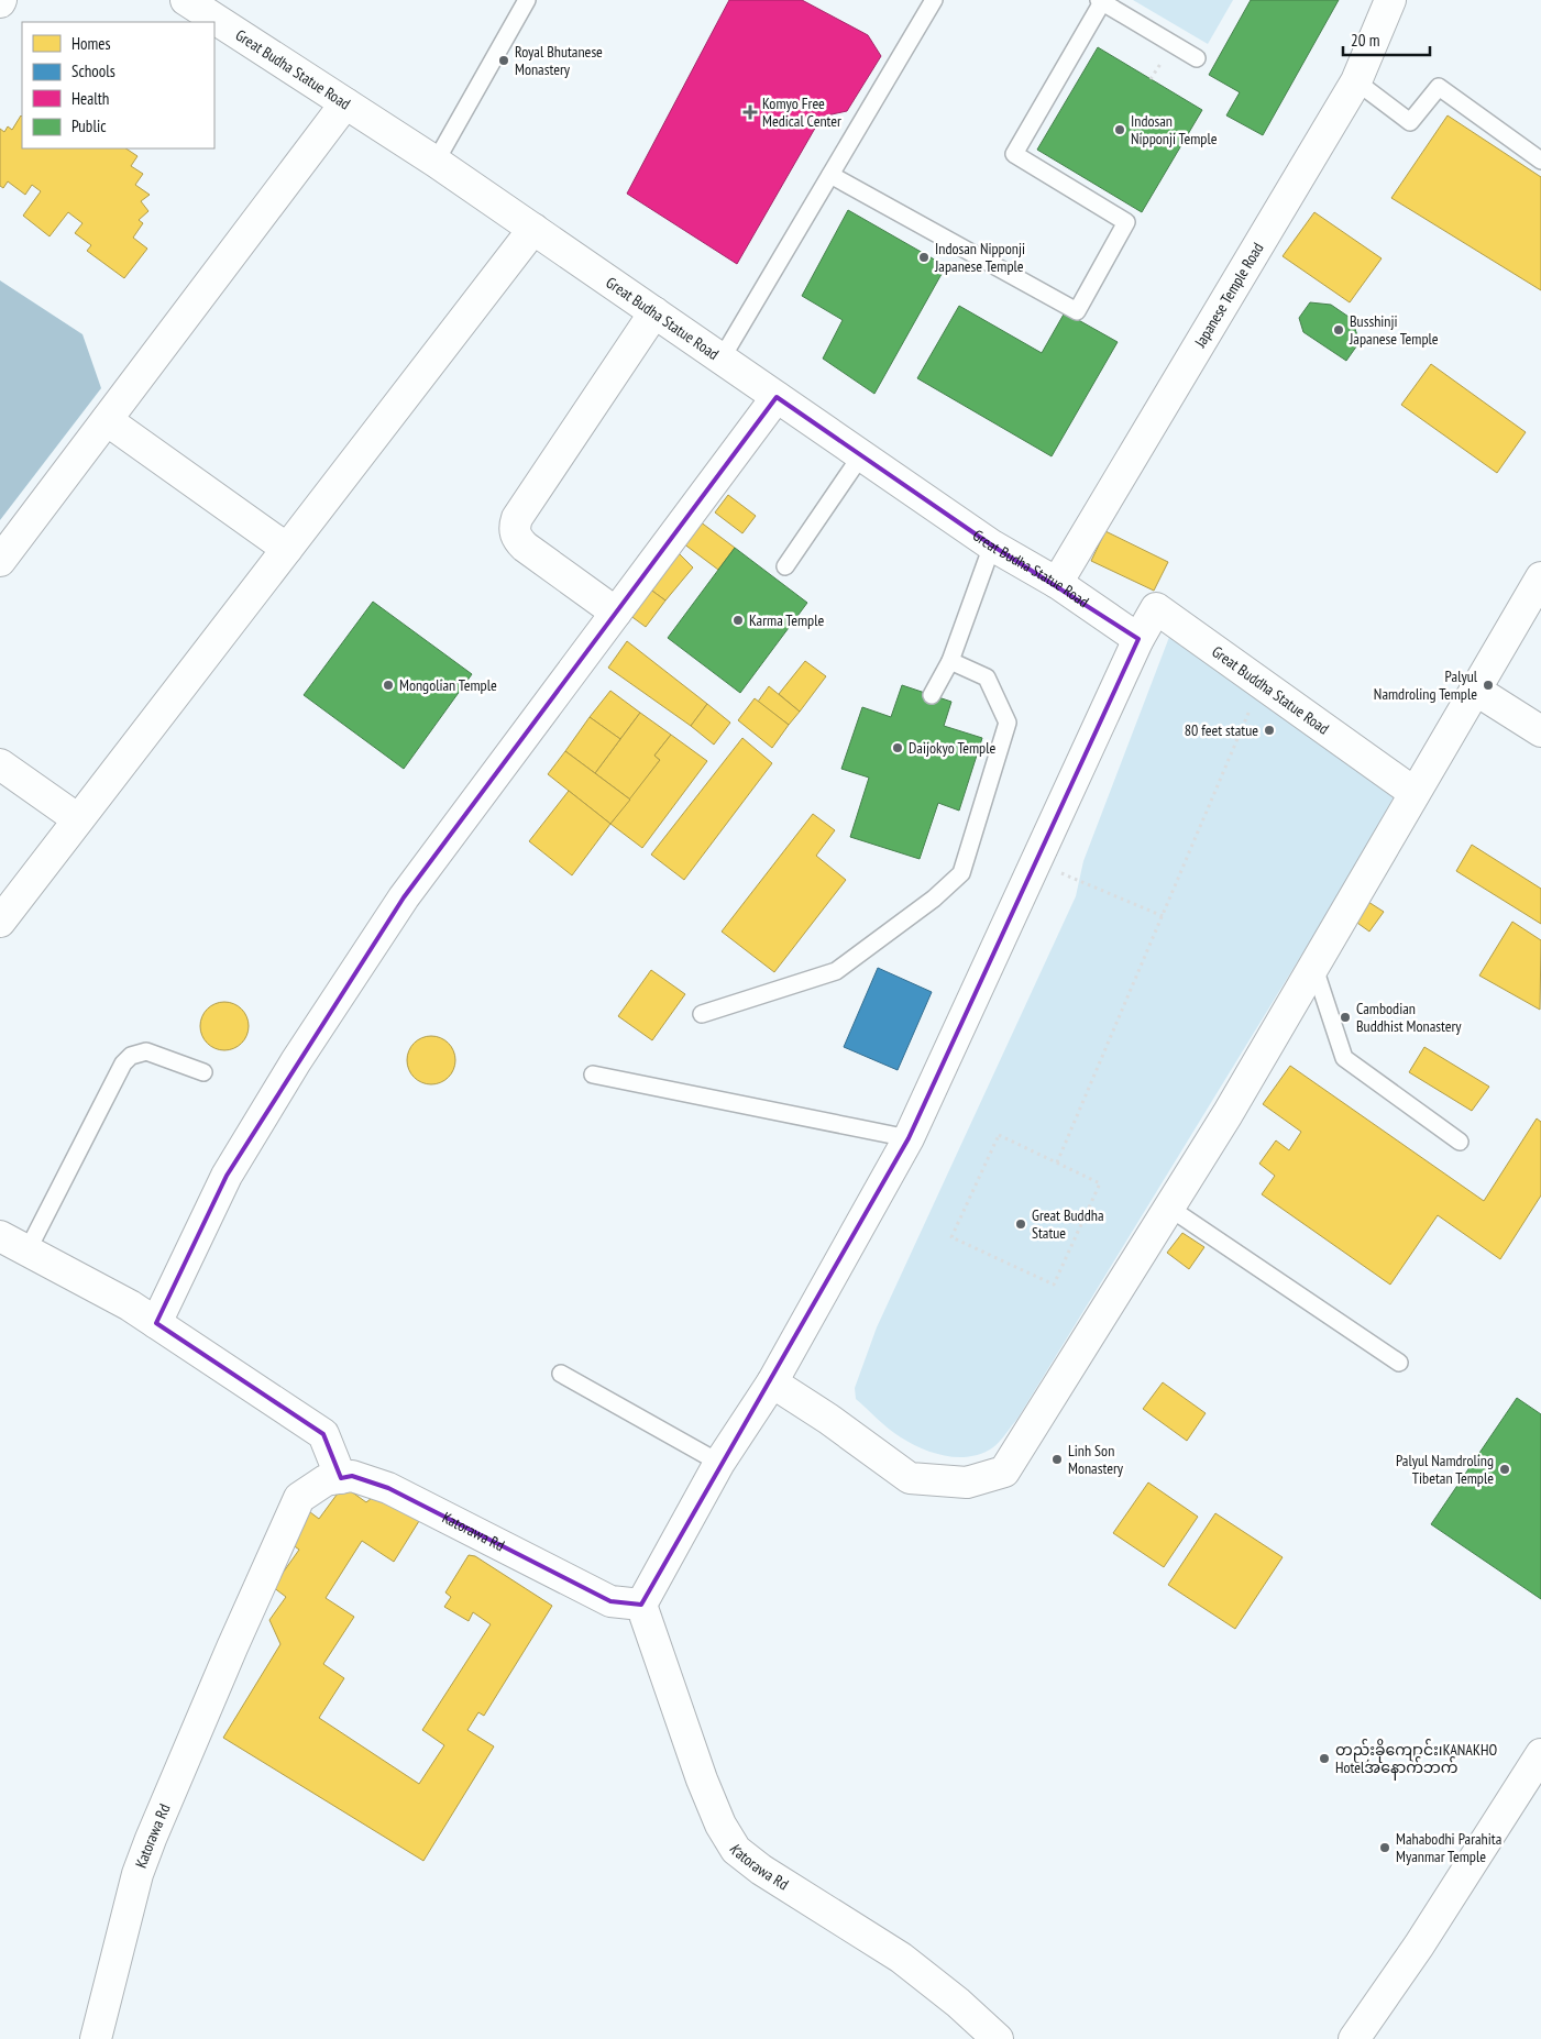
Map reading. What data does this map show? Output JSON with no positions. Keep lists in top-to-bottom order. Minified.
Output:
{"streets":{"street":["Great Budha Statue Road","Japanese Temple Road","Great Buddha Statue Road","Katorawa Rd"]},"crossings":[["Great Budha Statue Road","Japanese Temple Road"],["Great Budha Statue Road","Great Buddha Statue Road"]],"places":{"other":["Royal Bhutanese Monastery","Indosan Nipponji Temple","Indosan Nipponji Japanese Temple","Busshinji Japanese Temple","Karma Temple","Mongolian Temple","Palyul Namdroling Temple","80 feet statue","Daijokyo Temple","Cambodian Buddhist Monastery","Great Buddha Statue","Linh Son Monastery","Palyul Namdroling Tibetan Temple","တည်းခိုကျောင်း၊KANAKHO Hotelအနောက်ဘက်","Mahabodhi Parahita Myanmar Temple"],"health":["Komyo Free Medical Center"]},"legend":["Homes","Schools","Health","Public"],"scale_bar":"20 m"}
